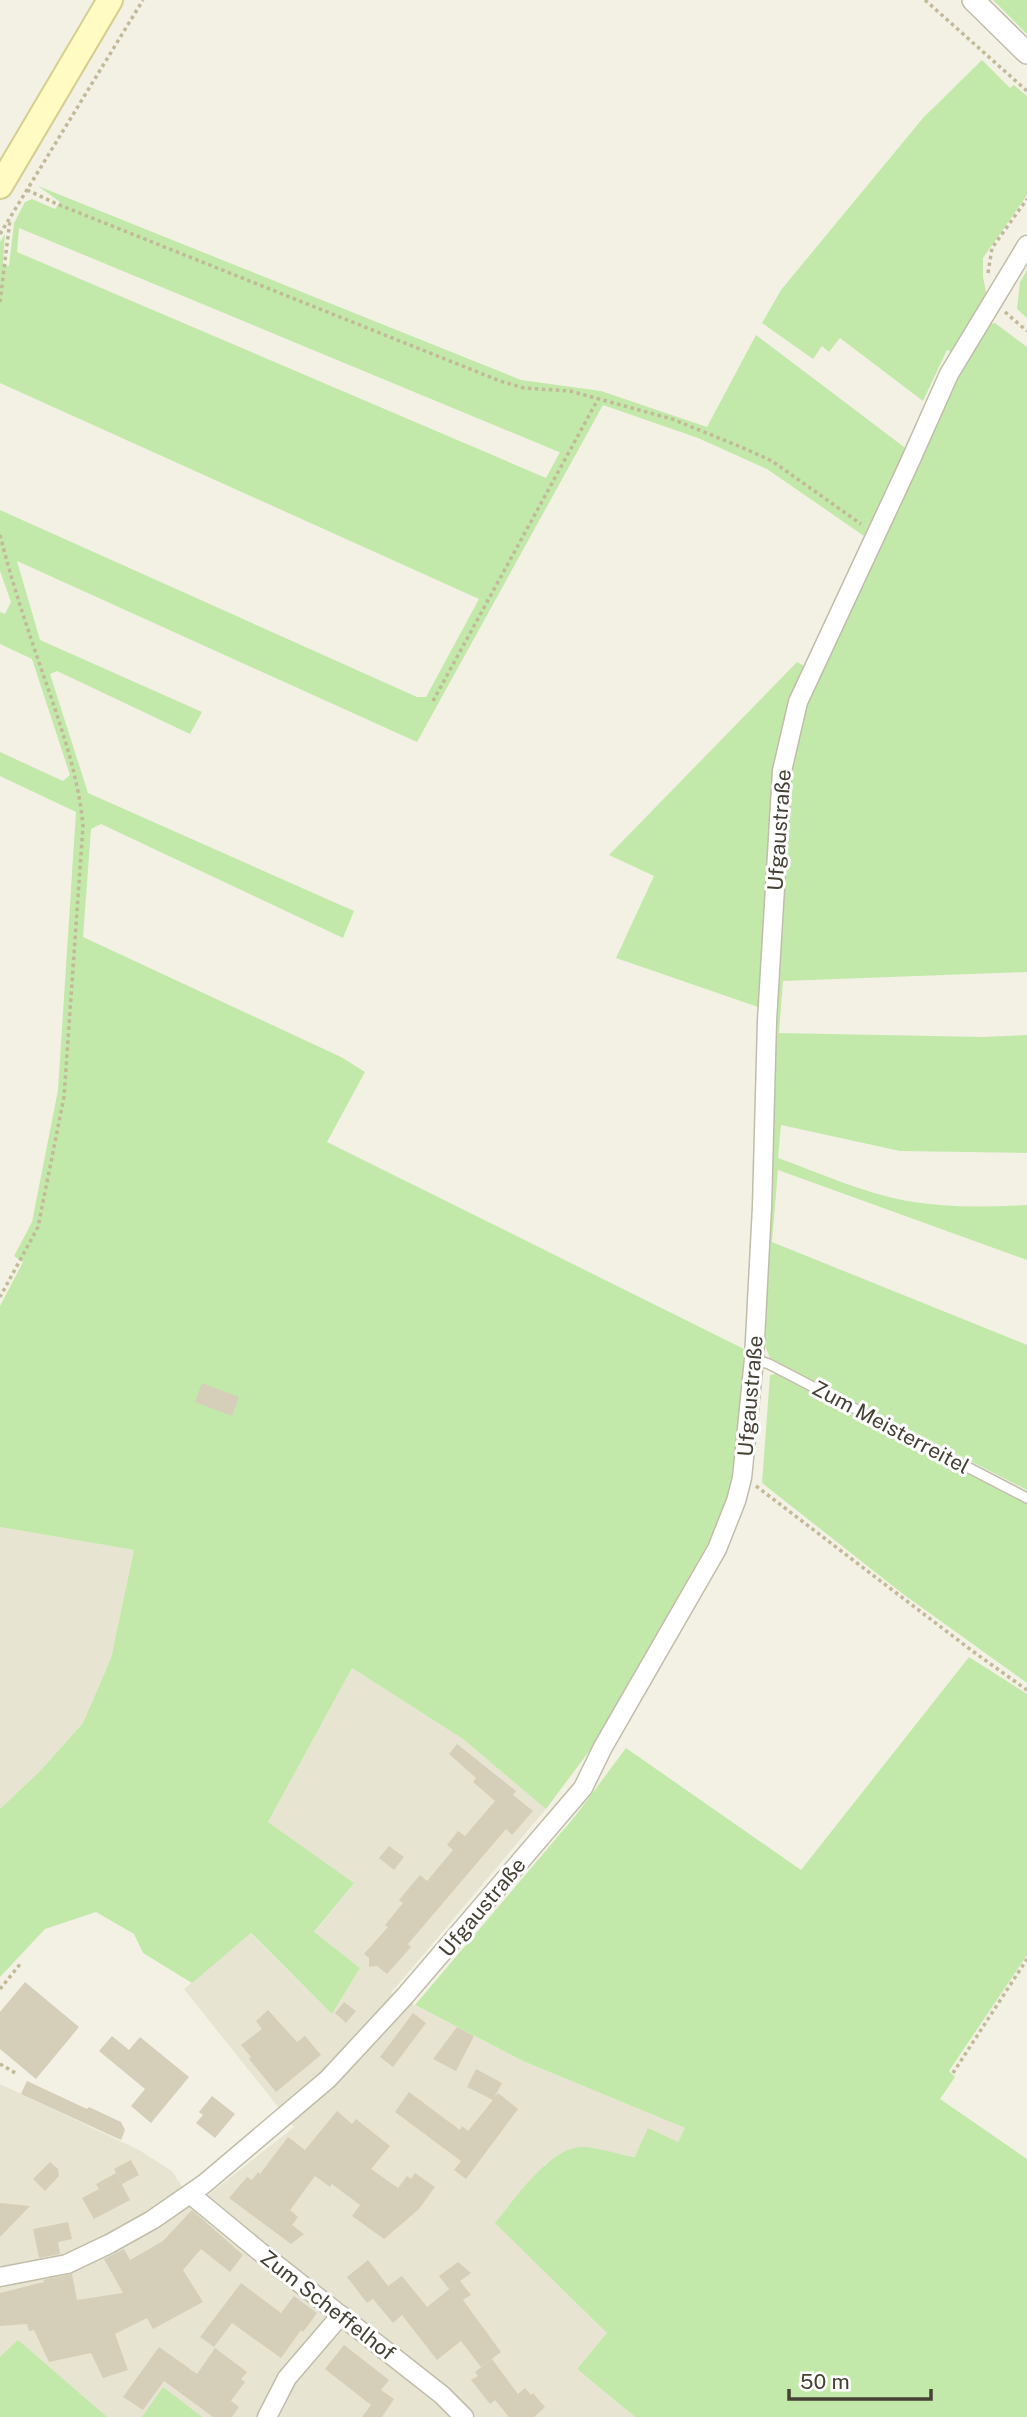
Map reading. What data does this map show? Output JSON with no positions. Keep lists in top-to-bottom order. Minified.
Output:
{"streets":{"street":["Ufgaustraße","Zum Scheffelhof"],"lane":["Zum Meisterreitel"]},"crossings":[["Ufgaustraße","Zum Meisterreitel"],["Ufgaustraße","Zum Scheffelhof"]],"scale_bar":"50 m"}
